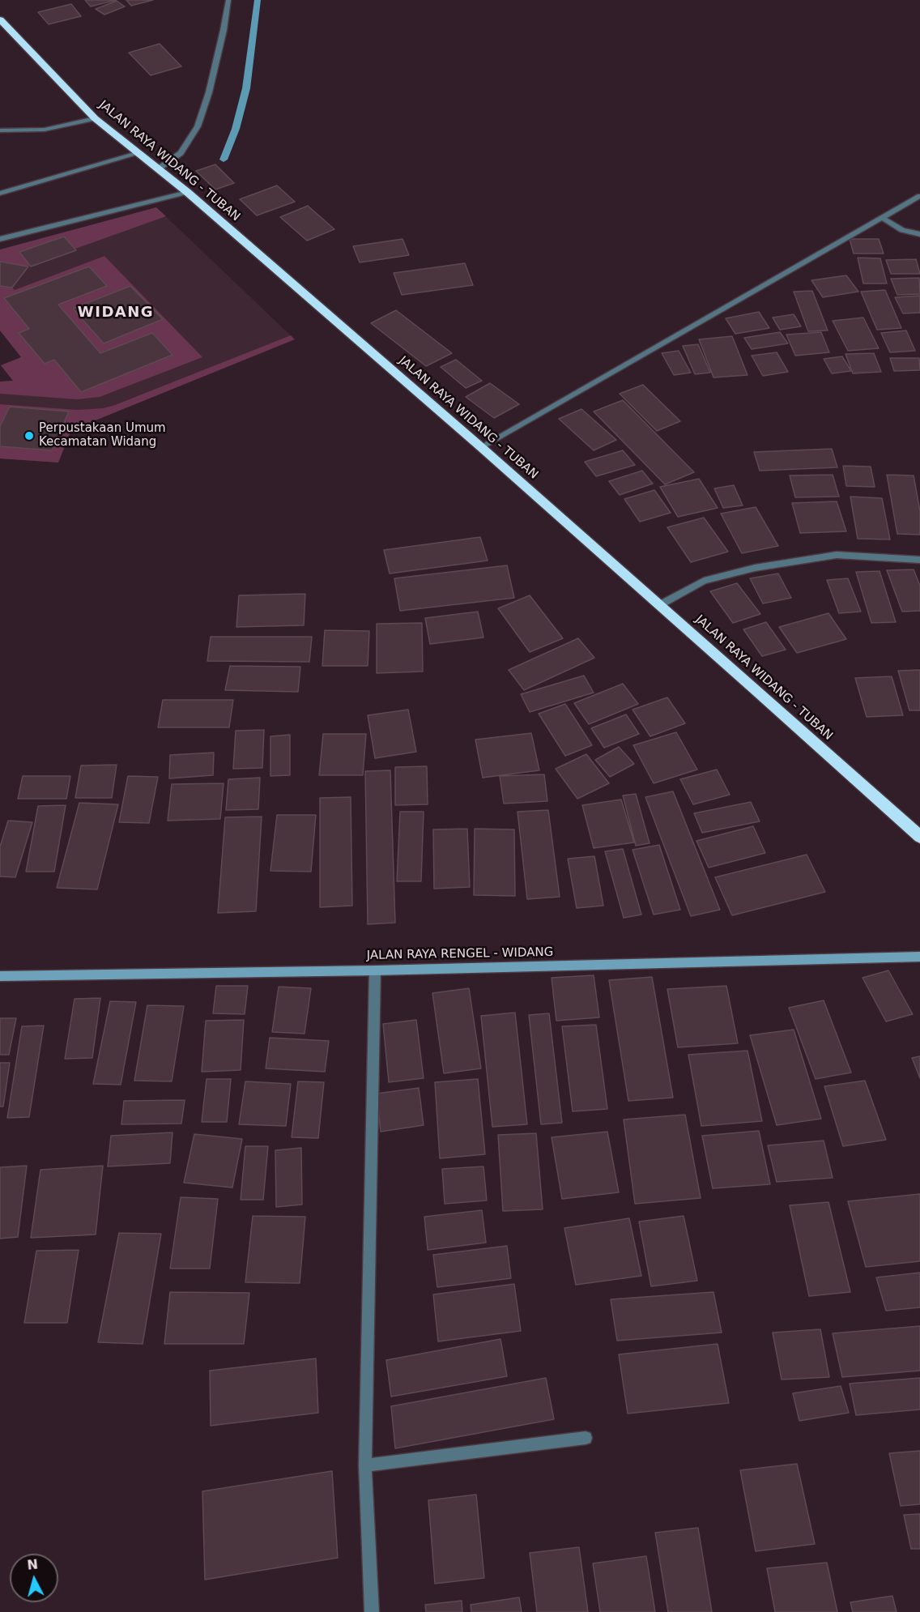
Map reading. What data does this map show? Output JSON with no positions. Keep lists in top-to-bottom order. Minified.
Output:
{"streets":{"highway":["JALAN RAYA WIDANG - TUBAN"],"street":["JALAN RAYA RENGEL - WIDANG"]},"districts":["WIDANG"],"places":["Perpustakaan Umum Kecamatan Widang"],"north":"top"}
